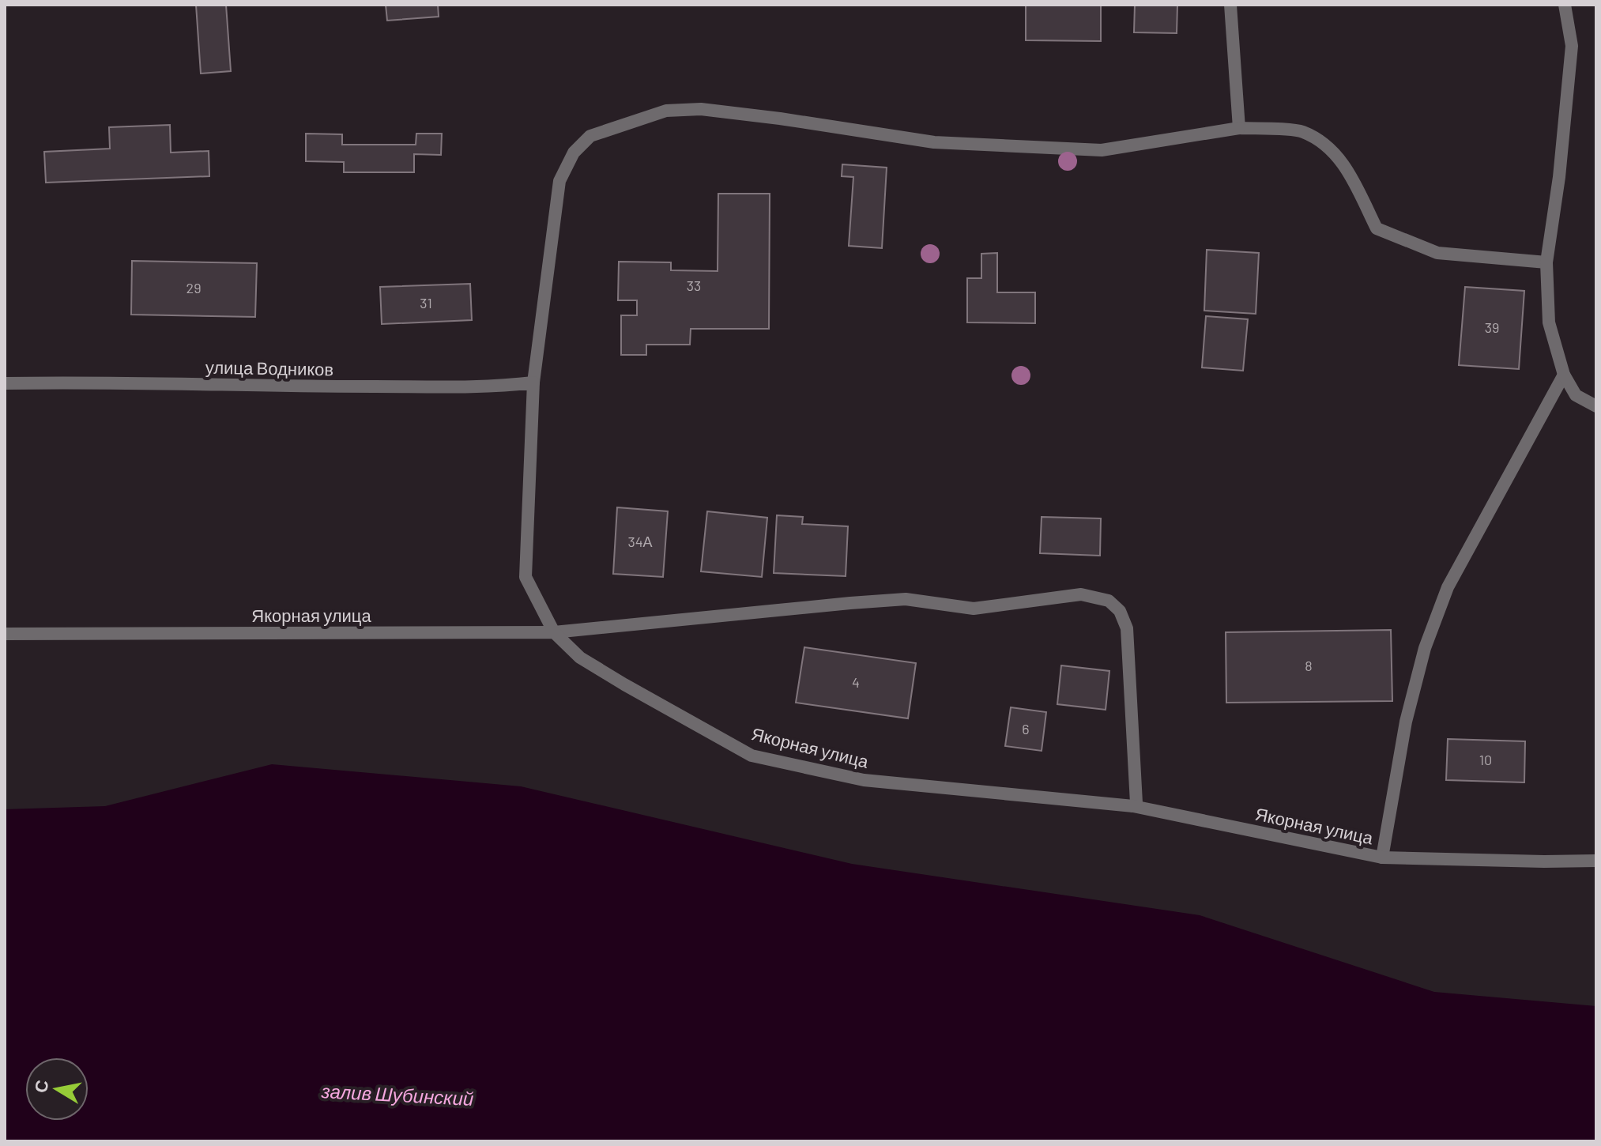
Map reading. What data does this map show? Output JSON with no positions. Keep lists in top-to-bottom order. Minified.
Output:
{"streets":{"street":["улица Водников","Якорная улица"]},"water":["залив Шубинский"],"house_numbers":["33","29","31","39","34А","8","4","6","10"],"north":"left"}
